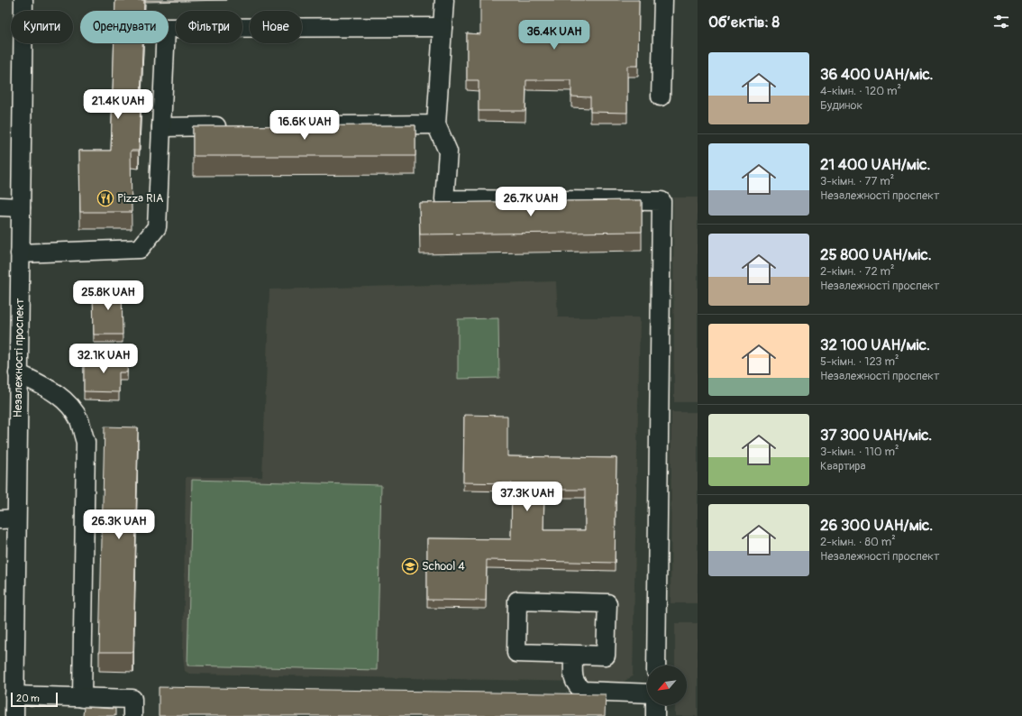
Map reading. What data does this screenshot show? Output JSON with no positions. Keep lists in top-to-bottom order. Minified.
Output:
{"streets":{"street":["Незалежності проспект"]},"places":{"restaurant":["Pizza RIA"],"school or university":["School 4"]},"scale_bar":"20 m","north":"bottom left","page":{"heading":"Об’єктів: 8","chip":["Купити","Орендувати","Фільтри","Нове"],"price":["36.4K UAH","21.4K UAH","16.6K UAH","26.7K UAH","25.8K UAH","32.1K UAH","37.3K UAH","26.3K UAH"],"list":[{"name":"36 400 UAH/міс.","note":"4-кімн. · 120 m² · Будинок"},{"name":"21 400 UAH/міс.","note":"3-кімн. · 77 m² · Незалежності проспект"},{"name":"25 800 UAH/міс.","note":"2-кімн. · 72 m² · Незалежності проспект"},{"name":"32 100 UAH/міс.","note":"5-кімн. · 123 m² · Незалежності проспект"},{"name":"37 300 UAH/міс.","note":"3-кімн. · 110 m² · Квартира"},{"name":"26 300 UAH/міс.","note":"2-кімн. · 80 m² · Незалежності проспект"}],"scale":"20 m"}}
